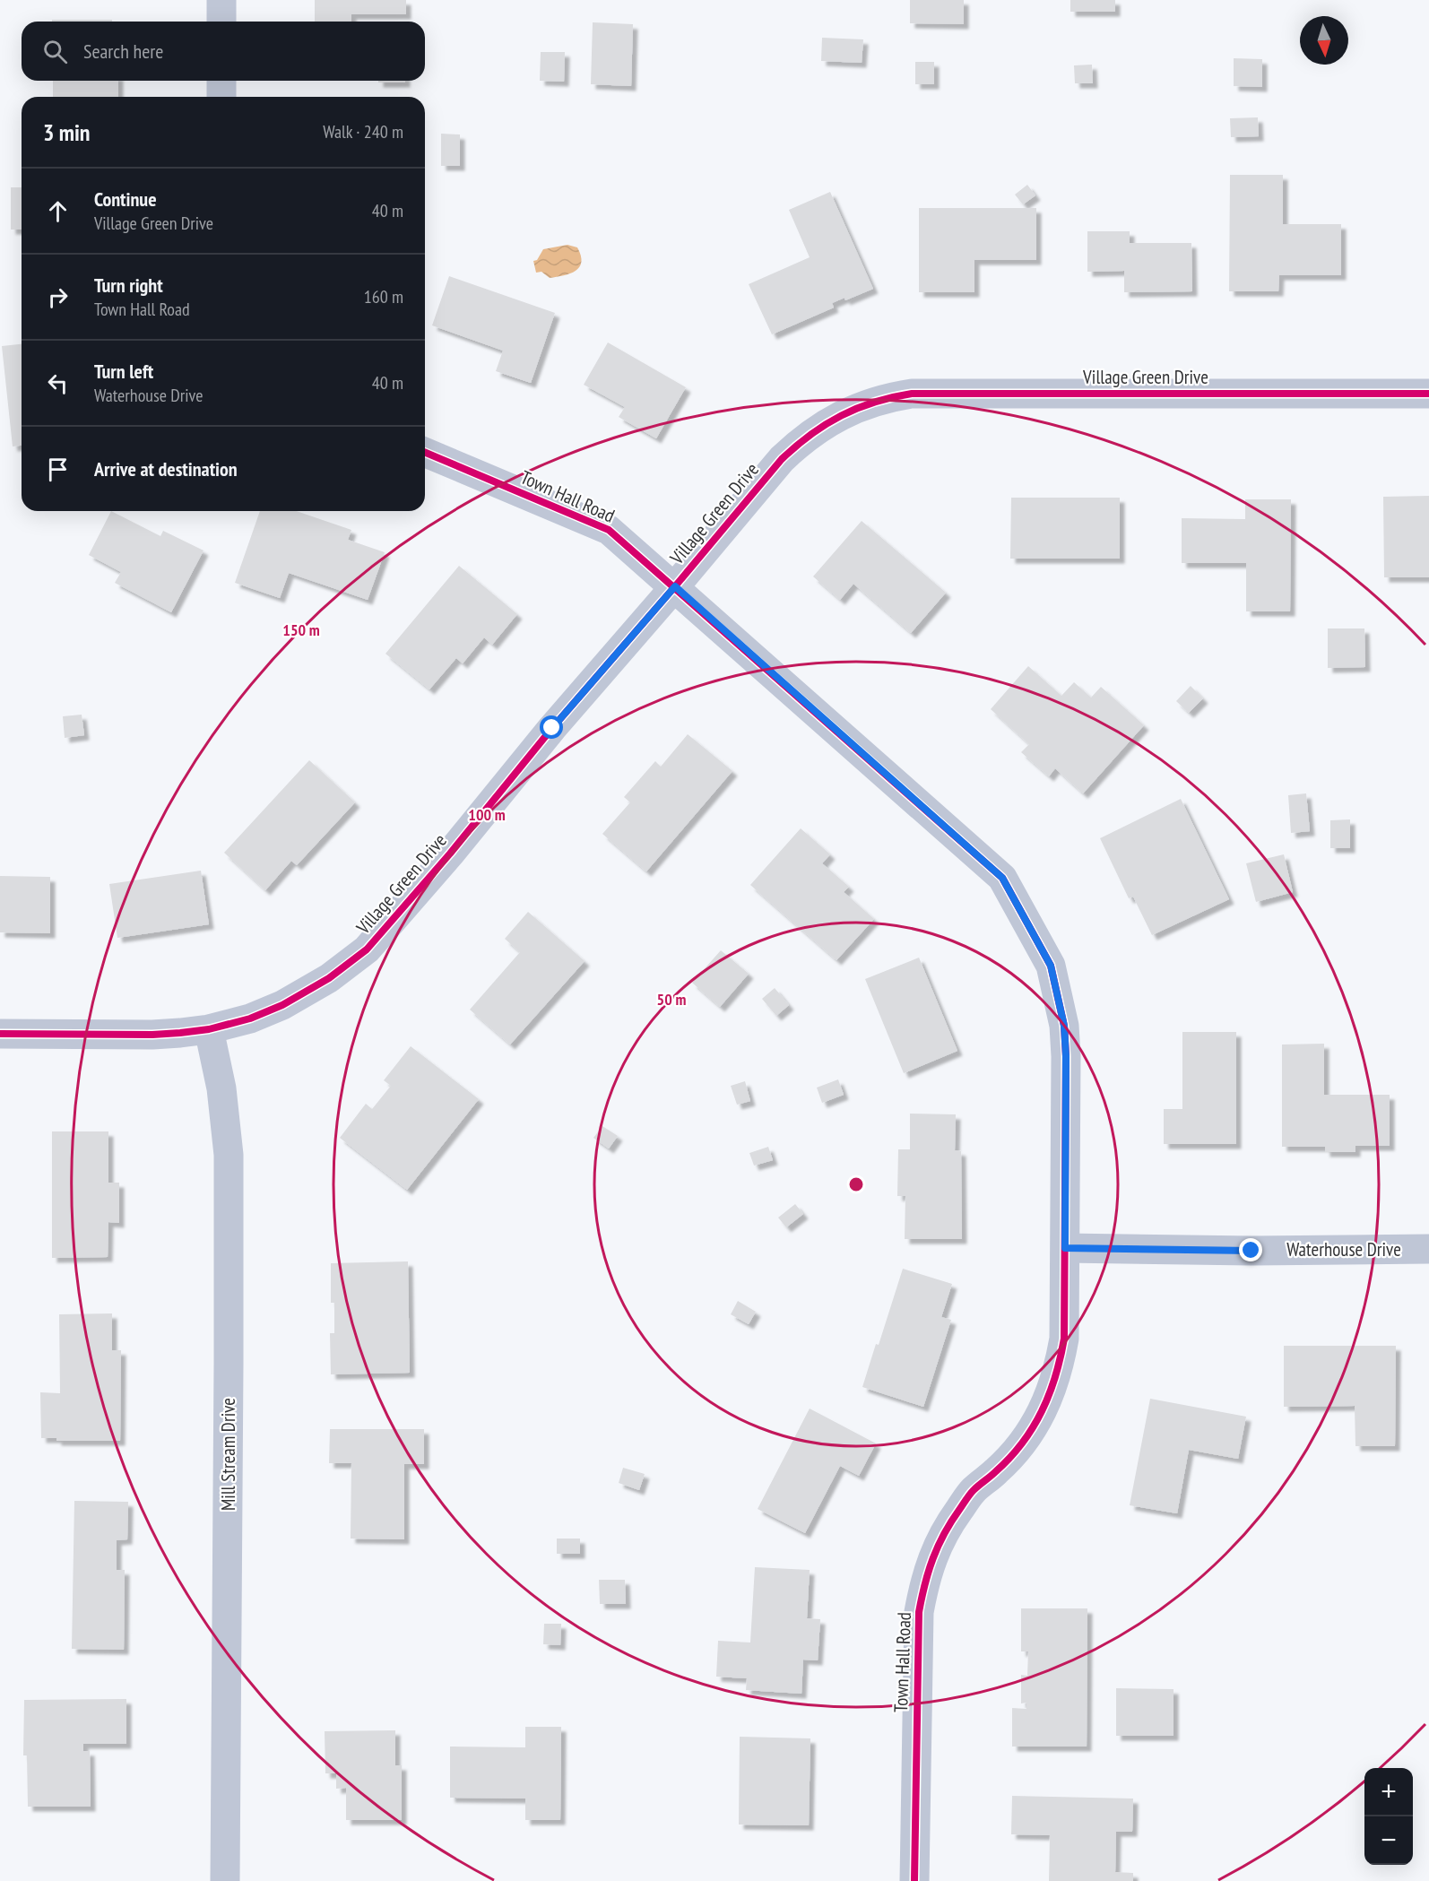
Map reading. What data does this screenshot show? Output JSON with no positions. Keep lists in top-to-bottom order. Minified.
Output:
{"streets":{"street":["Village Green Drive","Town Hall Road","Waterhouse Drive","Mill Stream Drive"]},"crossings":[["Village Green Drive","Town Hall Road"],["Village Green Drive","Mill Stream Drive"],["Town Hall Road","Waterhouse Drive"]],"north":"bottom","page":{"search":"Search here","heading":["3 min","Walk · 240 m"],"list":[["Continue","Village Green Drive","40 m"],["Turn right","Town Hall Road","160 m"],["Turn left","Waterhouse Drive","40 m"],"Arrive at destination"],"map_buttons":["+","−"]},"rings":["150 m","100 m","50 m"]}
